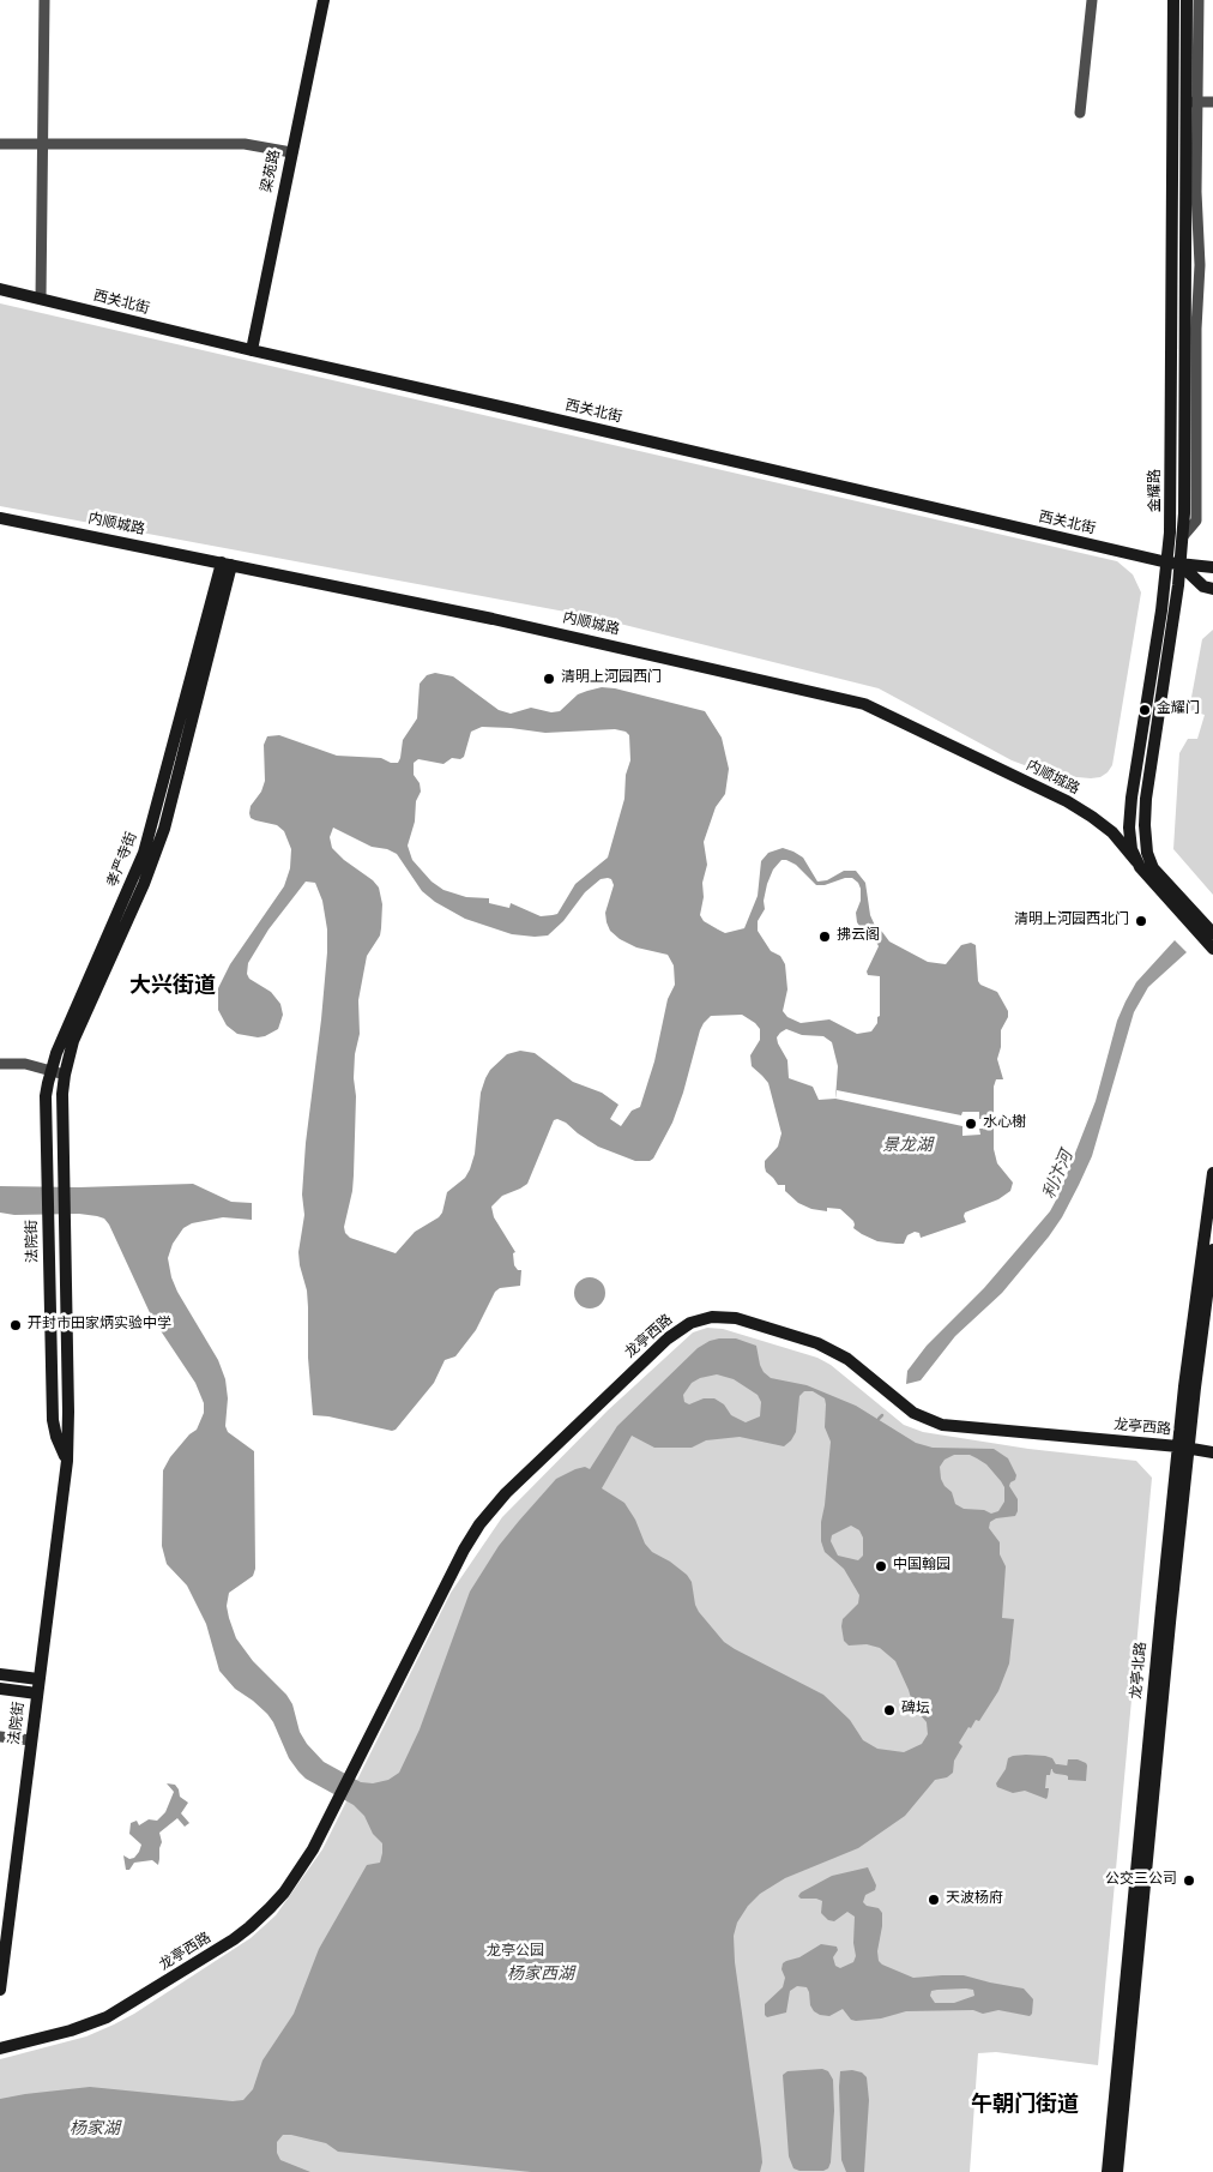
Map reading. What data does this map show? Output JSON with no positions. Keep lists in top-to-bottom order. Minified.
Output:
{"streets":{"street":["梁苑路","西关北街","金耀路","内顺城路","孝严寺街","法院街","龙亭西路","龙亭北路"]},"crossings":[["梁苑路","西关北街"],["西关北街","金耀路"],["金耀路","内顺城路"],["内顺城路","孝严寺街"],["孝严寺街","法院街"],["龙亭西路","龙亭北路"]],"districts":["大兴街道","午朝门街道"],"water":["景龙湖","利汴河","杨家西湖","杨家湖"],"parks":["龙亭公园"],"places":["清明上河园西门","金耀门","清明上河园西北门","拂云阁","水心榭","开封市田家炳实验中学","中国翰园","碑坛","公交三公司","天波杨府"]}
